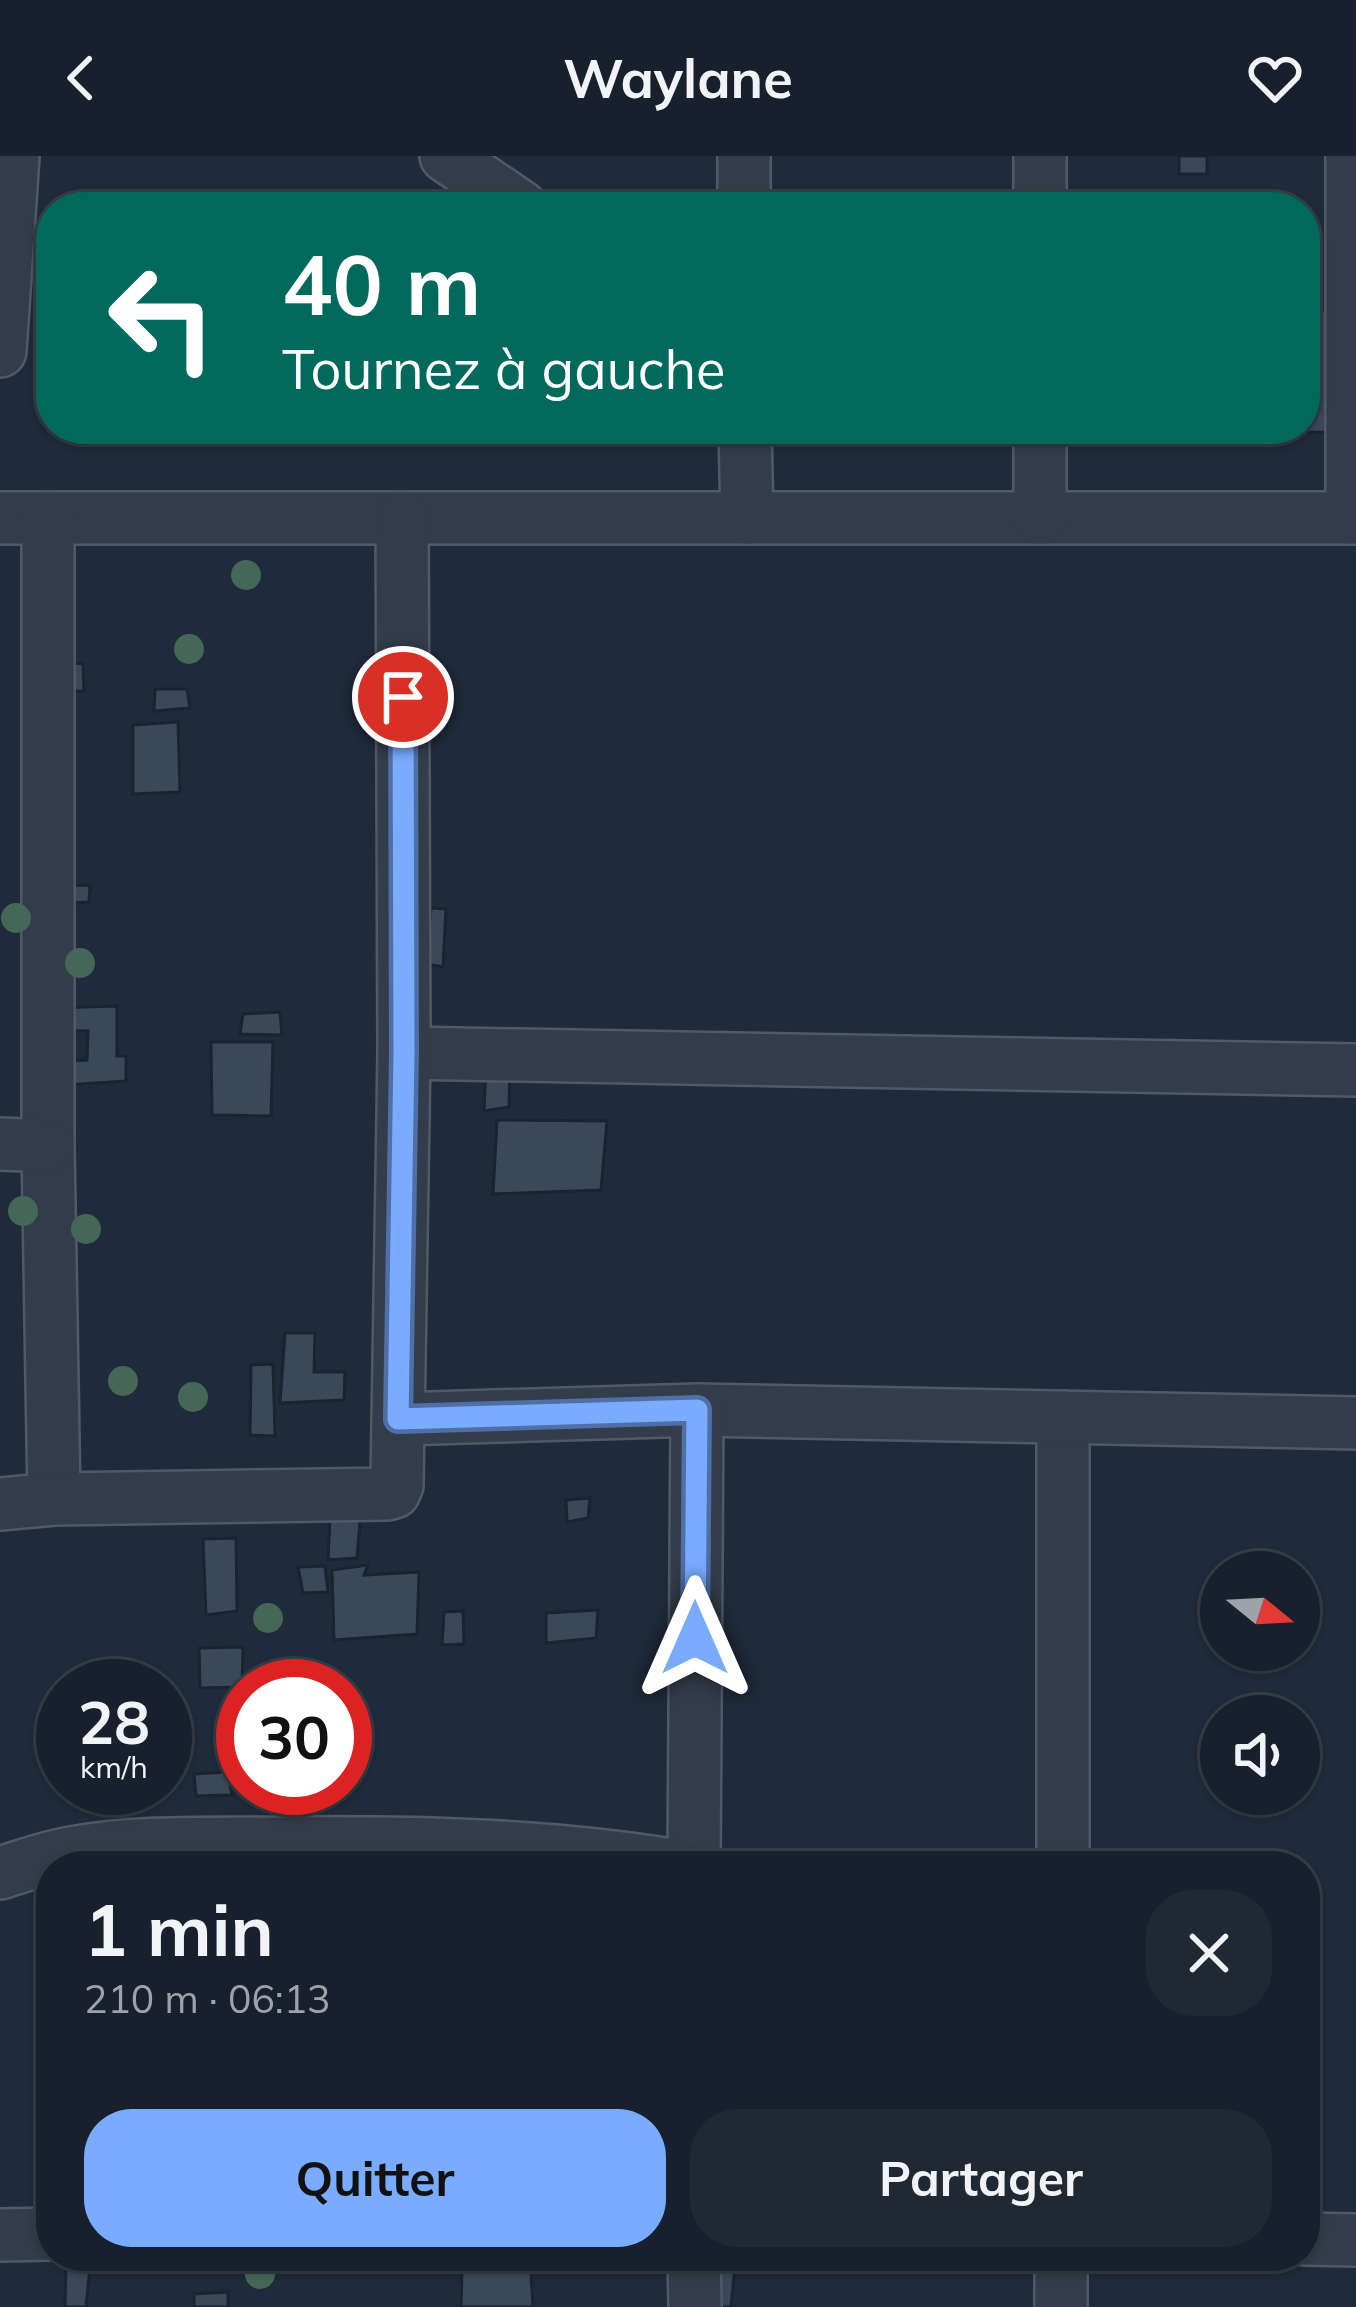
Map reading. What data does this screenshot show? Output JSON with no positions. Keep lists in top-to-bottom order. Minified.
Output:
{"north":"right","page":{"header":"Waylane","turn":["40 m","Tournez à gauche"],"speed":"28 km/h","limit":"30","heading":["1 min","210 m · 06:13"],"buttons":["Quitter","Partager"]}}
